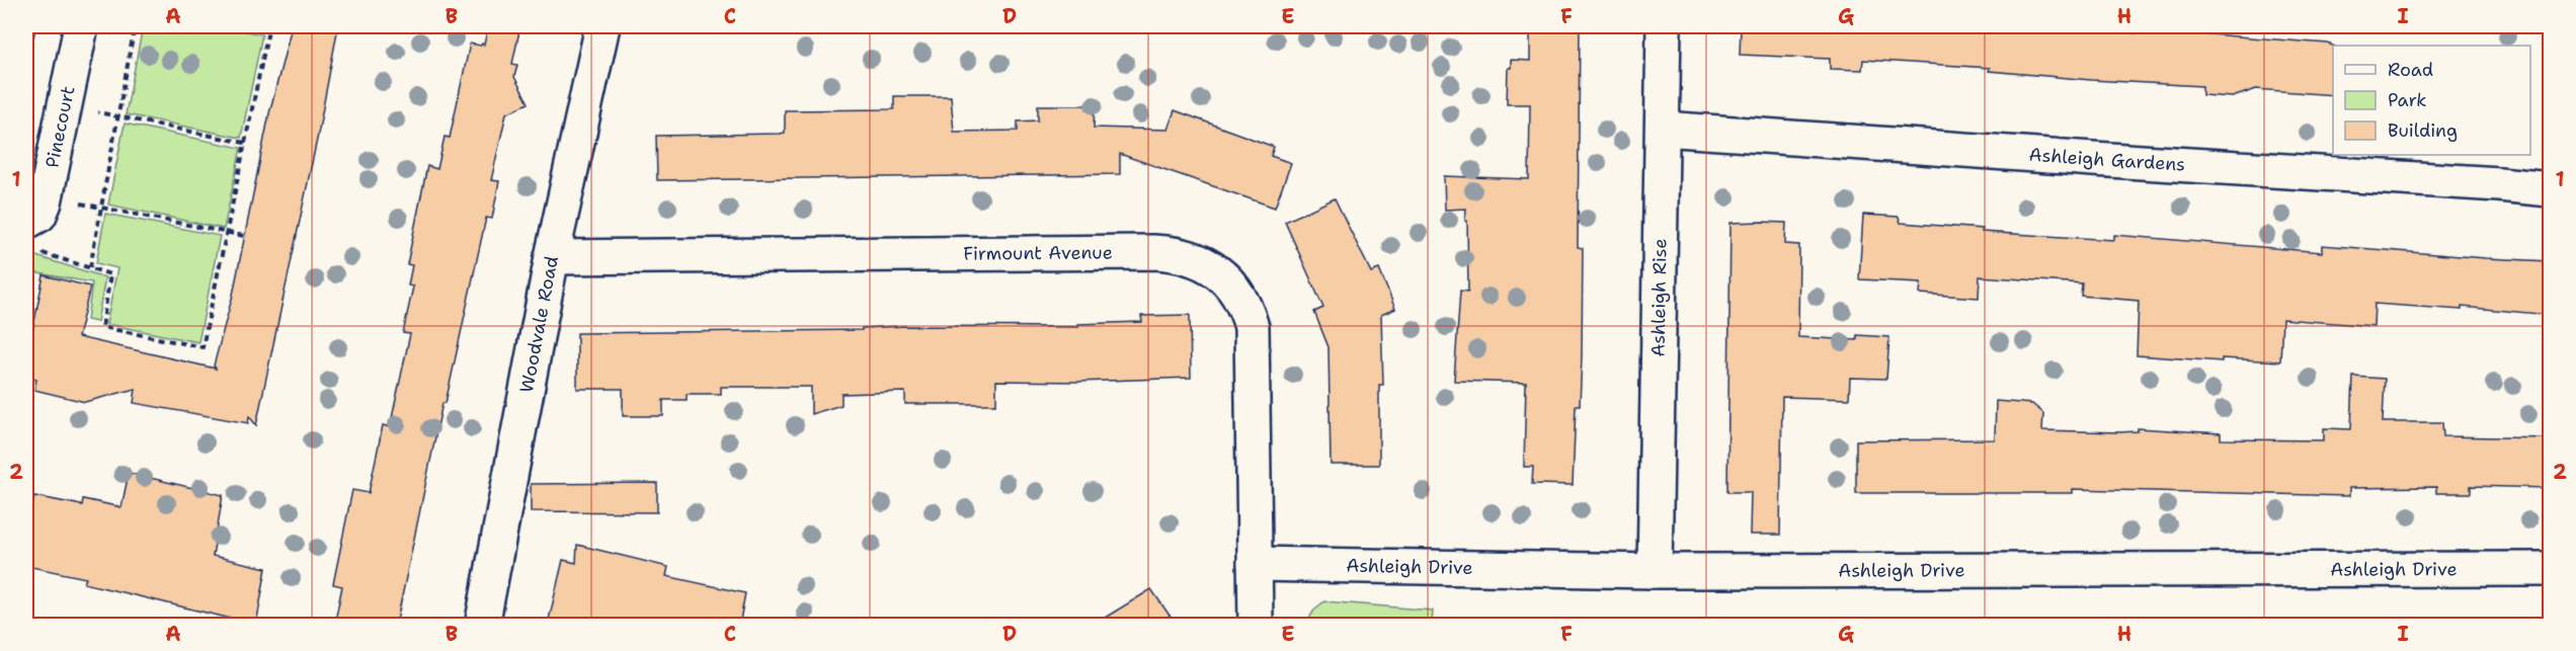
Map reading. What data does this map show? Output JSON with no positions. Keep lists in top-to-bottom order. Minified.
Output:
{"streets":{"street":["Pinecourt","Ashleigh Gardens","Firmount Avenue","Ashleigh Rise","Woodvale Road","Ashleigh Drive"]},"crossings":[["Ashleigh Gardens","Ashleigh Rise"],["Firmount Avenue","Woodvale Road"],["Firmount Avenue","Ashleigh Drive"],["Ashleigh Rise","Ashleigh Drive"]],"legend":["Road","Park","Building"],"grid":{"columns":["A","B","C","D","E","F","G","H","I"],"rows":["1","2"]}}
